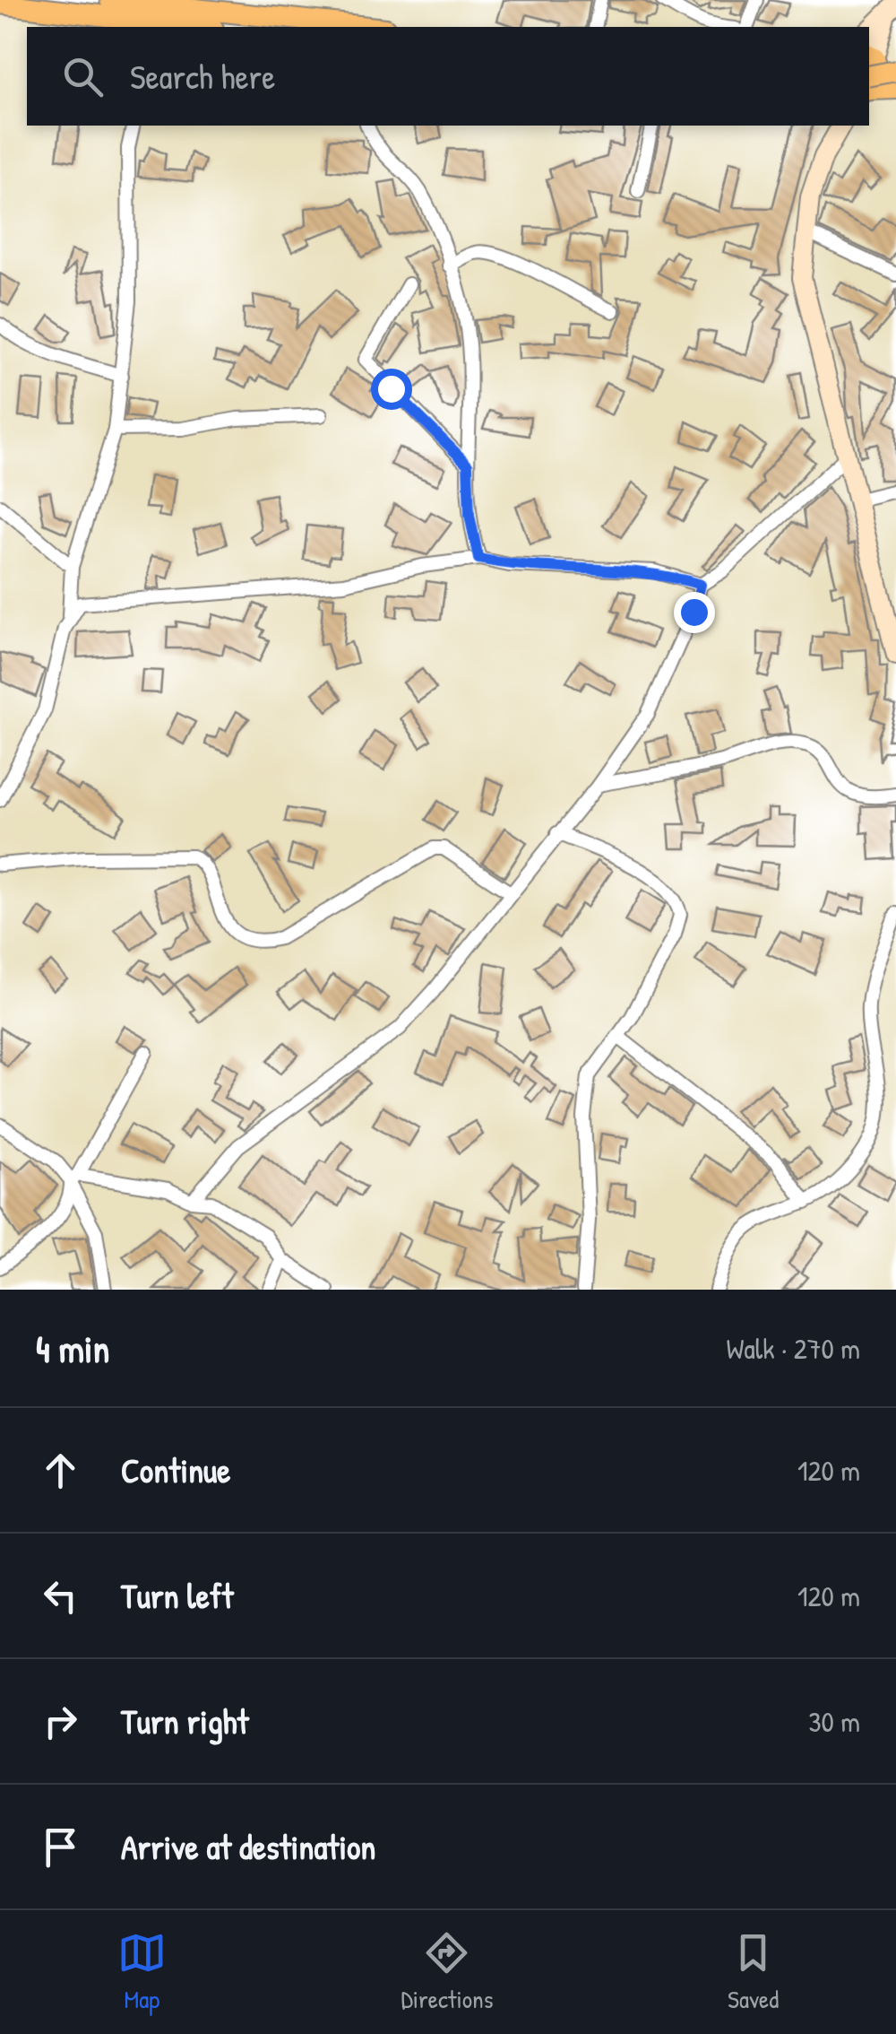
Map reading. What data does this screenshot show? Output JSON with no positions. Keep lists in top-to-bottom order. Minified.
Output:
{"page":{"search":"Search here","heading":["4 min","Walk · 270 m"],"list":[["Continue","120 m"],["Turn left","120 m"],["Turn right","30 m"],"Arrive at destination"],"nav":["Map","Directions","Saved"]}}
